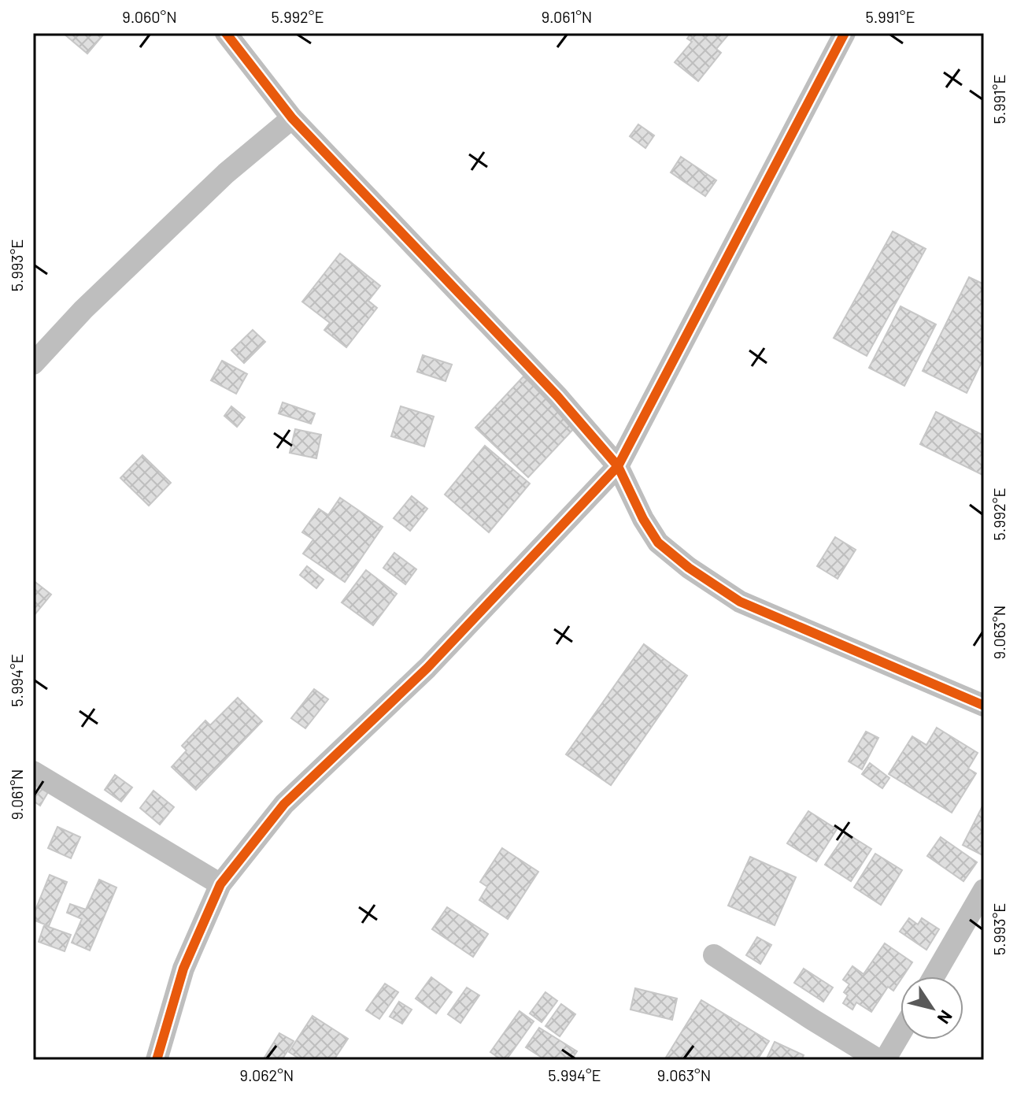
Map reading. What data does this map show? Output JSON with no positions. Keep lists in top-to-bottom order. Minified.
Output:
{"north":"bottom right","coordinates":["9.060°N","5.992°E","9.061°N","5.991°E","5.993°E","9.063°N","5.994°E","9.062°N"]}
